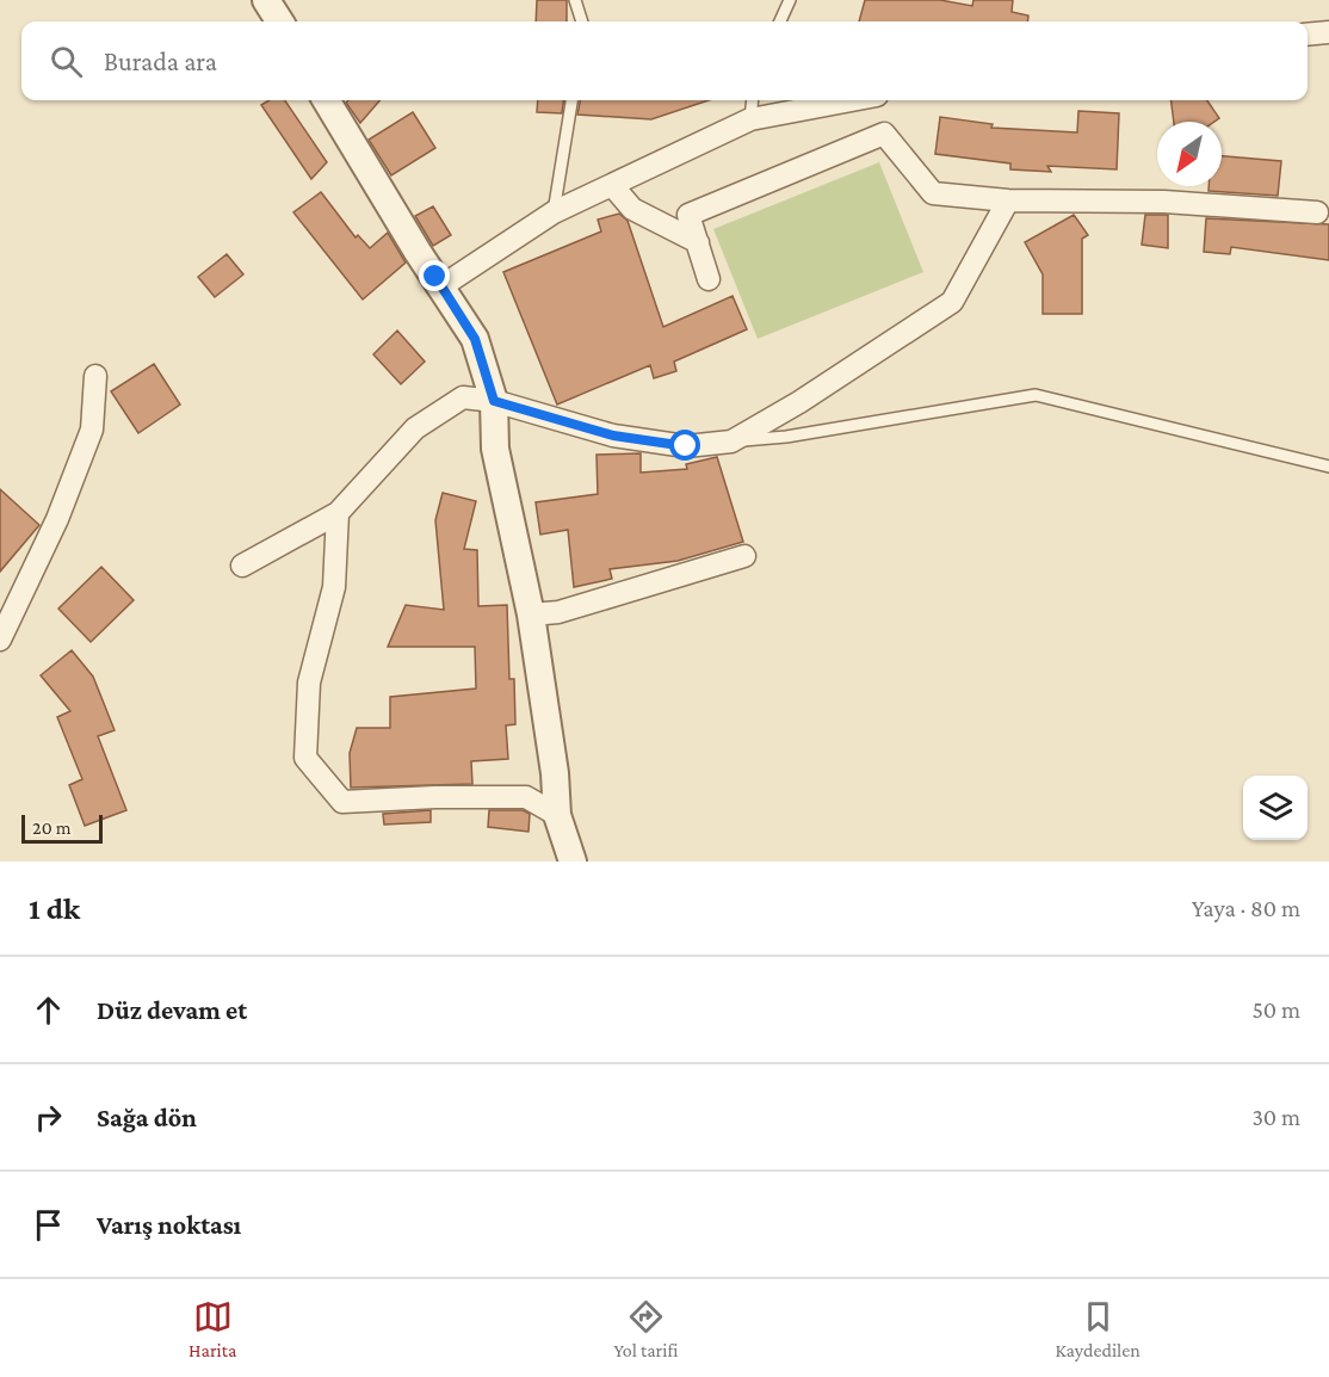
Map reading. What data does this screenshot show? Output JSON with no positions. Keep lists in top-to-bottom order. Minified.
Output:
{"scale_bar":"20 m","north":"bottom left","page":{"search":"Burada ara","scale":"20 m","heading":["1 dk","Yaya · 80 m"],"list":[["Düz devam et","50 m"],["Sağa dön","30 m"],"Varış noktası"],"nav":["Harita","Yol tarifi","Kaydedilen"]}}
